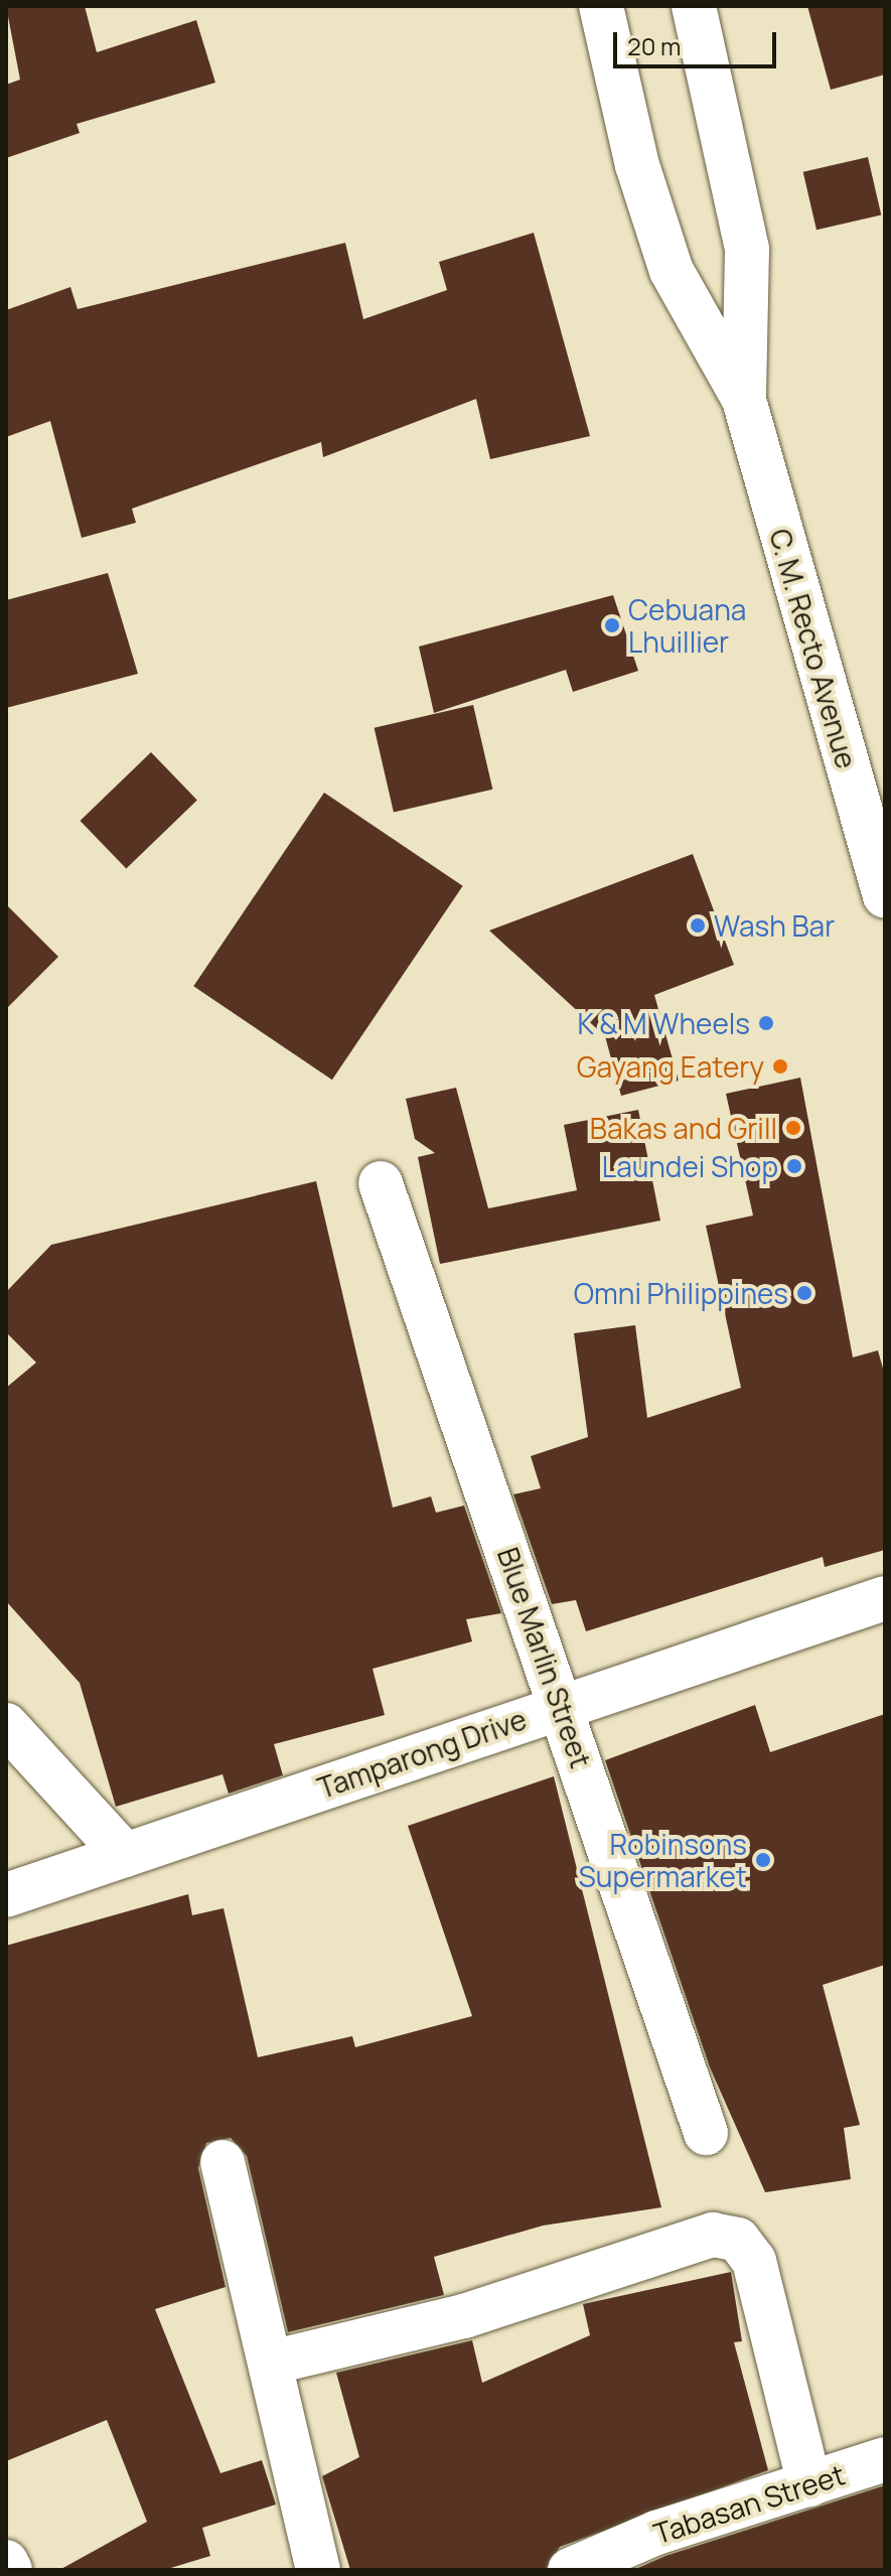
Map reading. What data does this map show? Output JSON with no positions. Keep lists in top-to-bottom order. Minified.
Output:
{"streets":{"main road":["C. M. Recto Avenue","Blue Marlin Street","Tamparong Drive","Tabasan Street"]},"crossings":[["Blue Marlin Street","Tamparong Drive"]],"places":["Cebuana Lhuillier","Wash Bar","K & M Wheels","Gayang Eatery","Bakas and Grill","Laundei Shop","Omni Philippines","Robinsons Supermarket"],"scale_bar":"20 m"}
